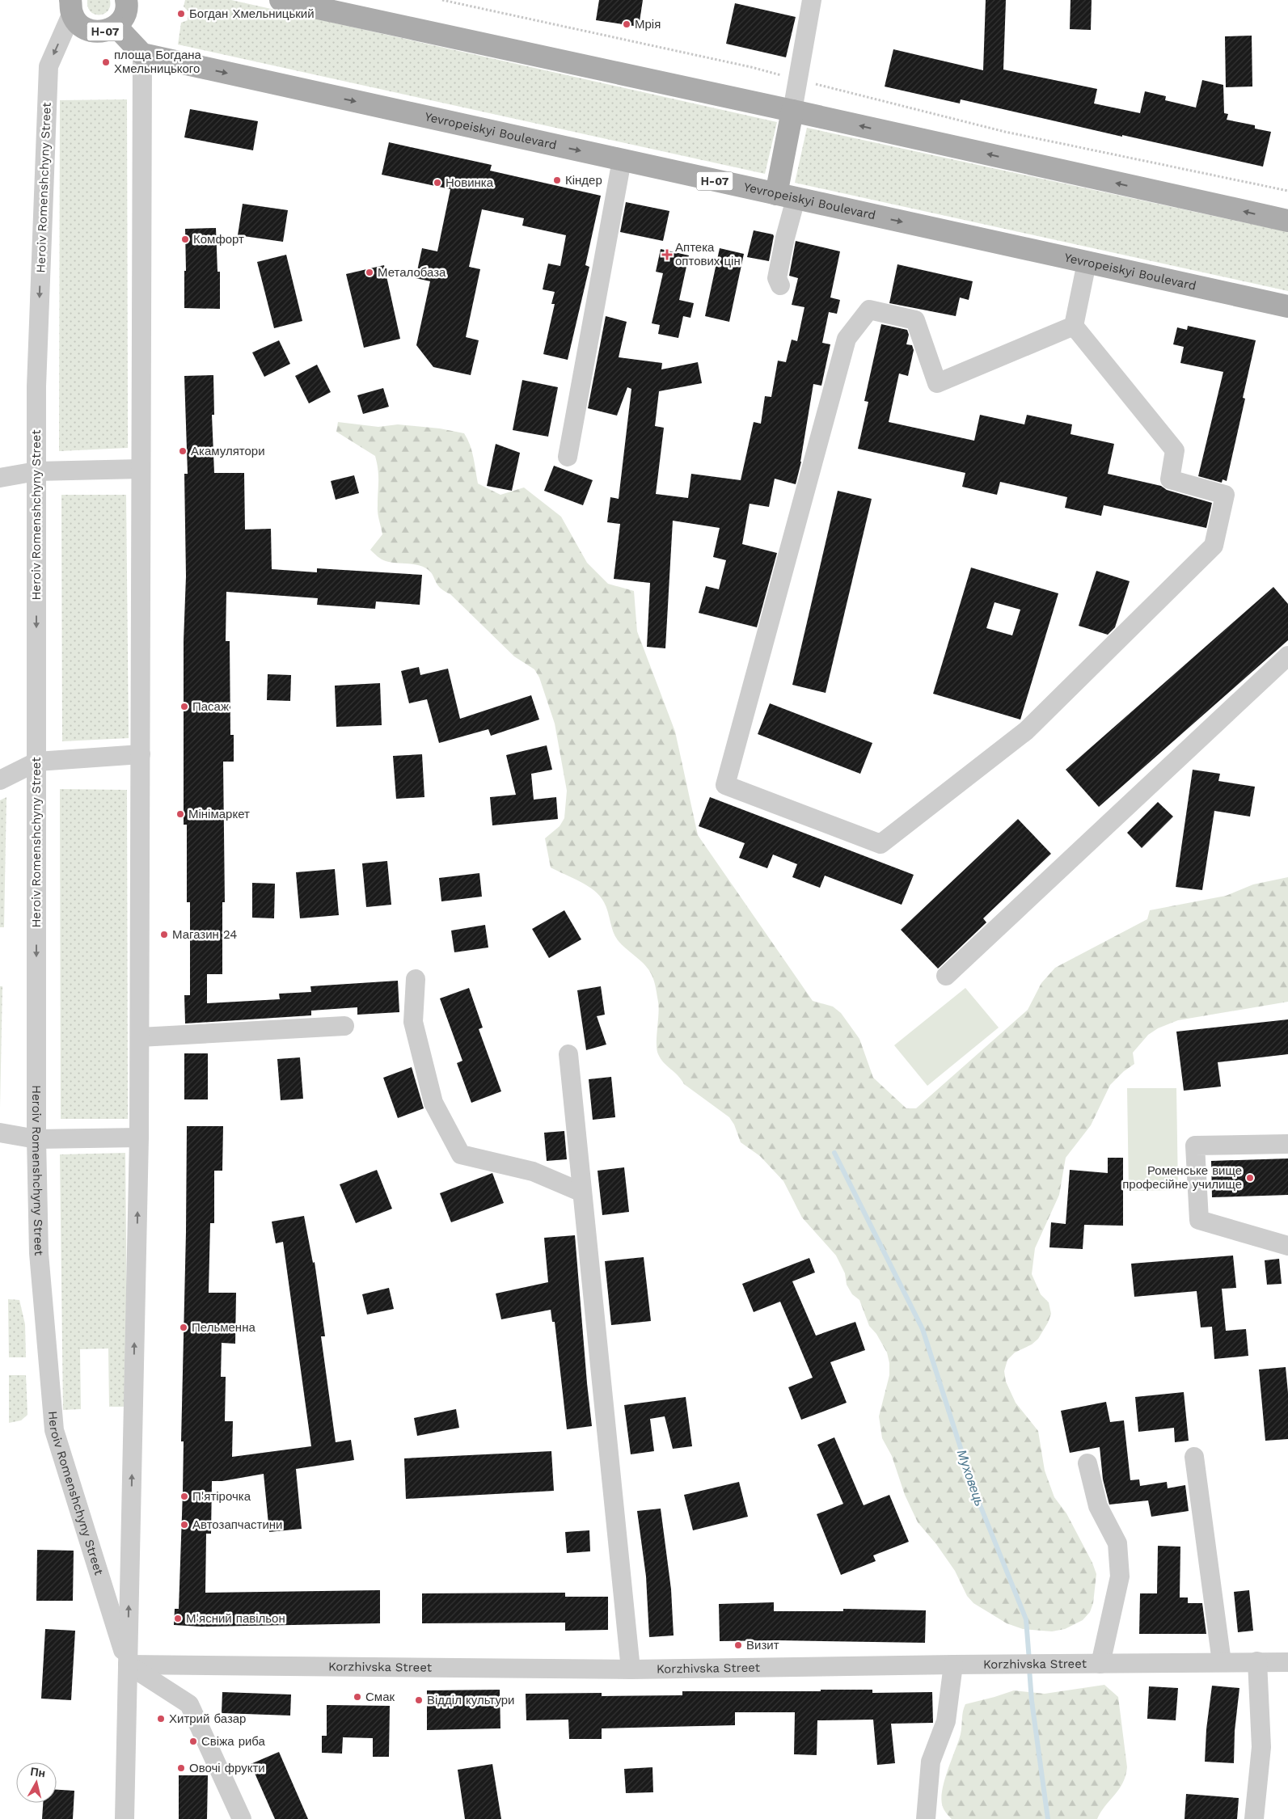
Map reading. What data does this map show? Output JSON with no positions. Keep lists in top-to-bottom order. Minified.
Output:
{"streets":{"main road":["Н-07","Yevropeiskyi Boulevard"],"street":["Heroiv Romenshchyny Street","Korzhivska Street"]},"crossings":[["Н-07","Yevropeiskyi Boulevard"],["Н-07","Heroiv Romenshchyny Street"],["Yevropeiskyi Boulevard","Heroiv Romenshchyny Street"],["Heroiv Romenshchyny Street","Korzhivska Street"]],"water":["Муховець"],"places":{"other":["Богдан Хмельницький","Мрія","площа Богдана Хмельницького","Кіндер","Новинка","Комфорт","Металобаза","Акамулятори","Пасаж","Мінімаркет","Магазин 24","Роменське вище професійне училище","Пельменна","П'ятірочка","Автозапчастини","М'ясний павільон","Визит","Смак","Відділ культури","Хитрий базар","Свіжа риба","Овочі фрукти"],"health":["Аптека оптових цін"]},"north":"top"}
